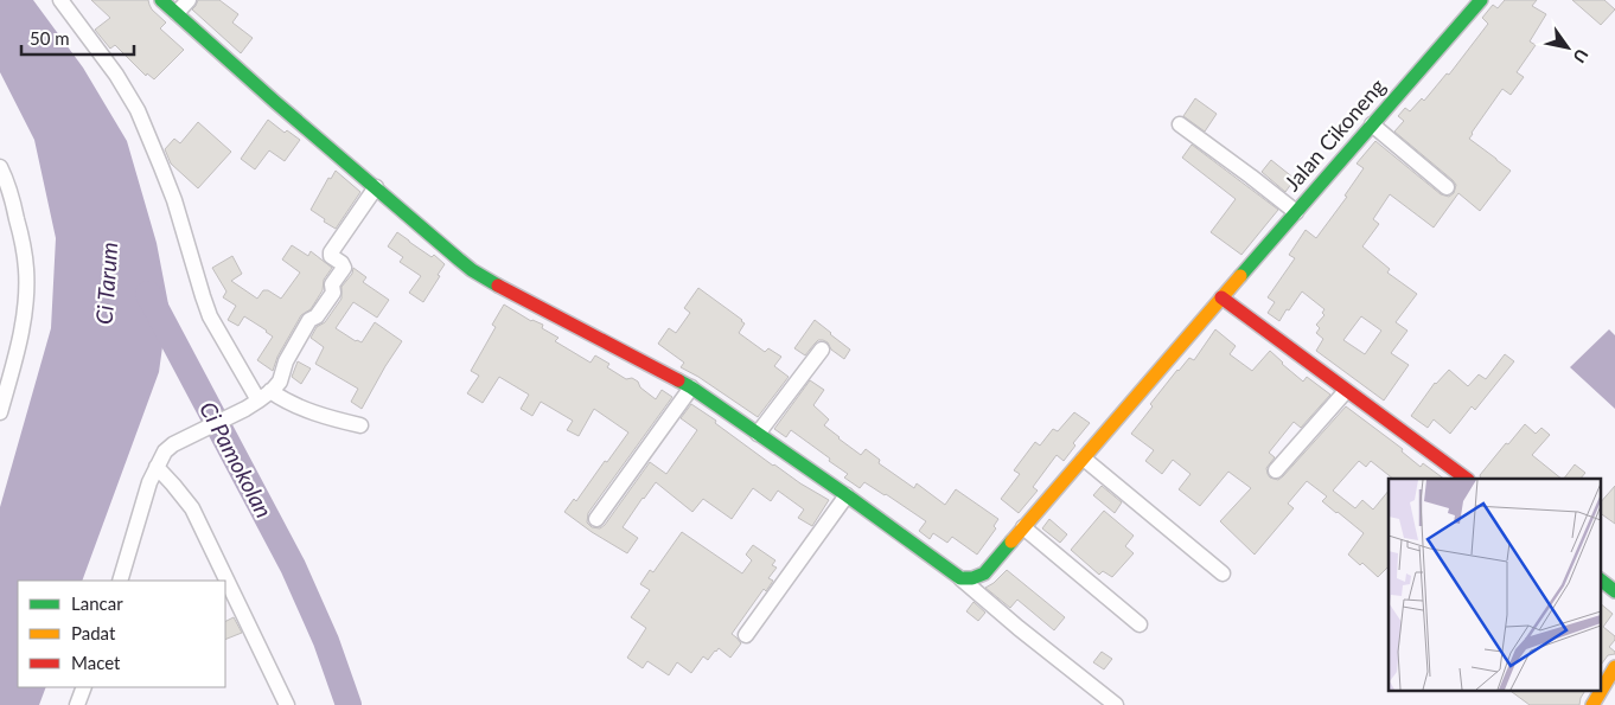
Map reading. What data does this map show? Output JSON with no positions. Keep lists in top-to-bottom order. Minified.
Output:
{"streets":{"street":["Jalan Cikoneng"]},"water":["Ci Tarum","Ci Pamokolan"],"legend":["Lancar","Padat","Macet"],"scale_bar":"50 m","north":"bottom right"}
